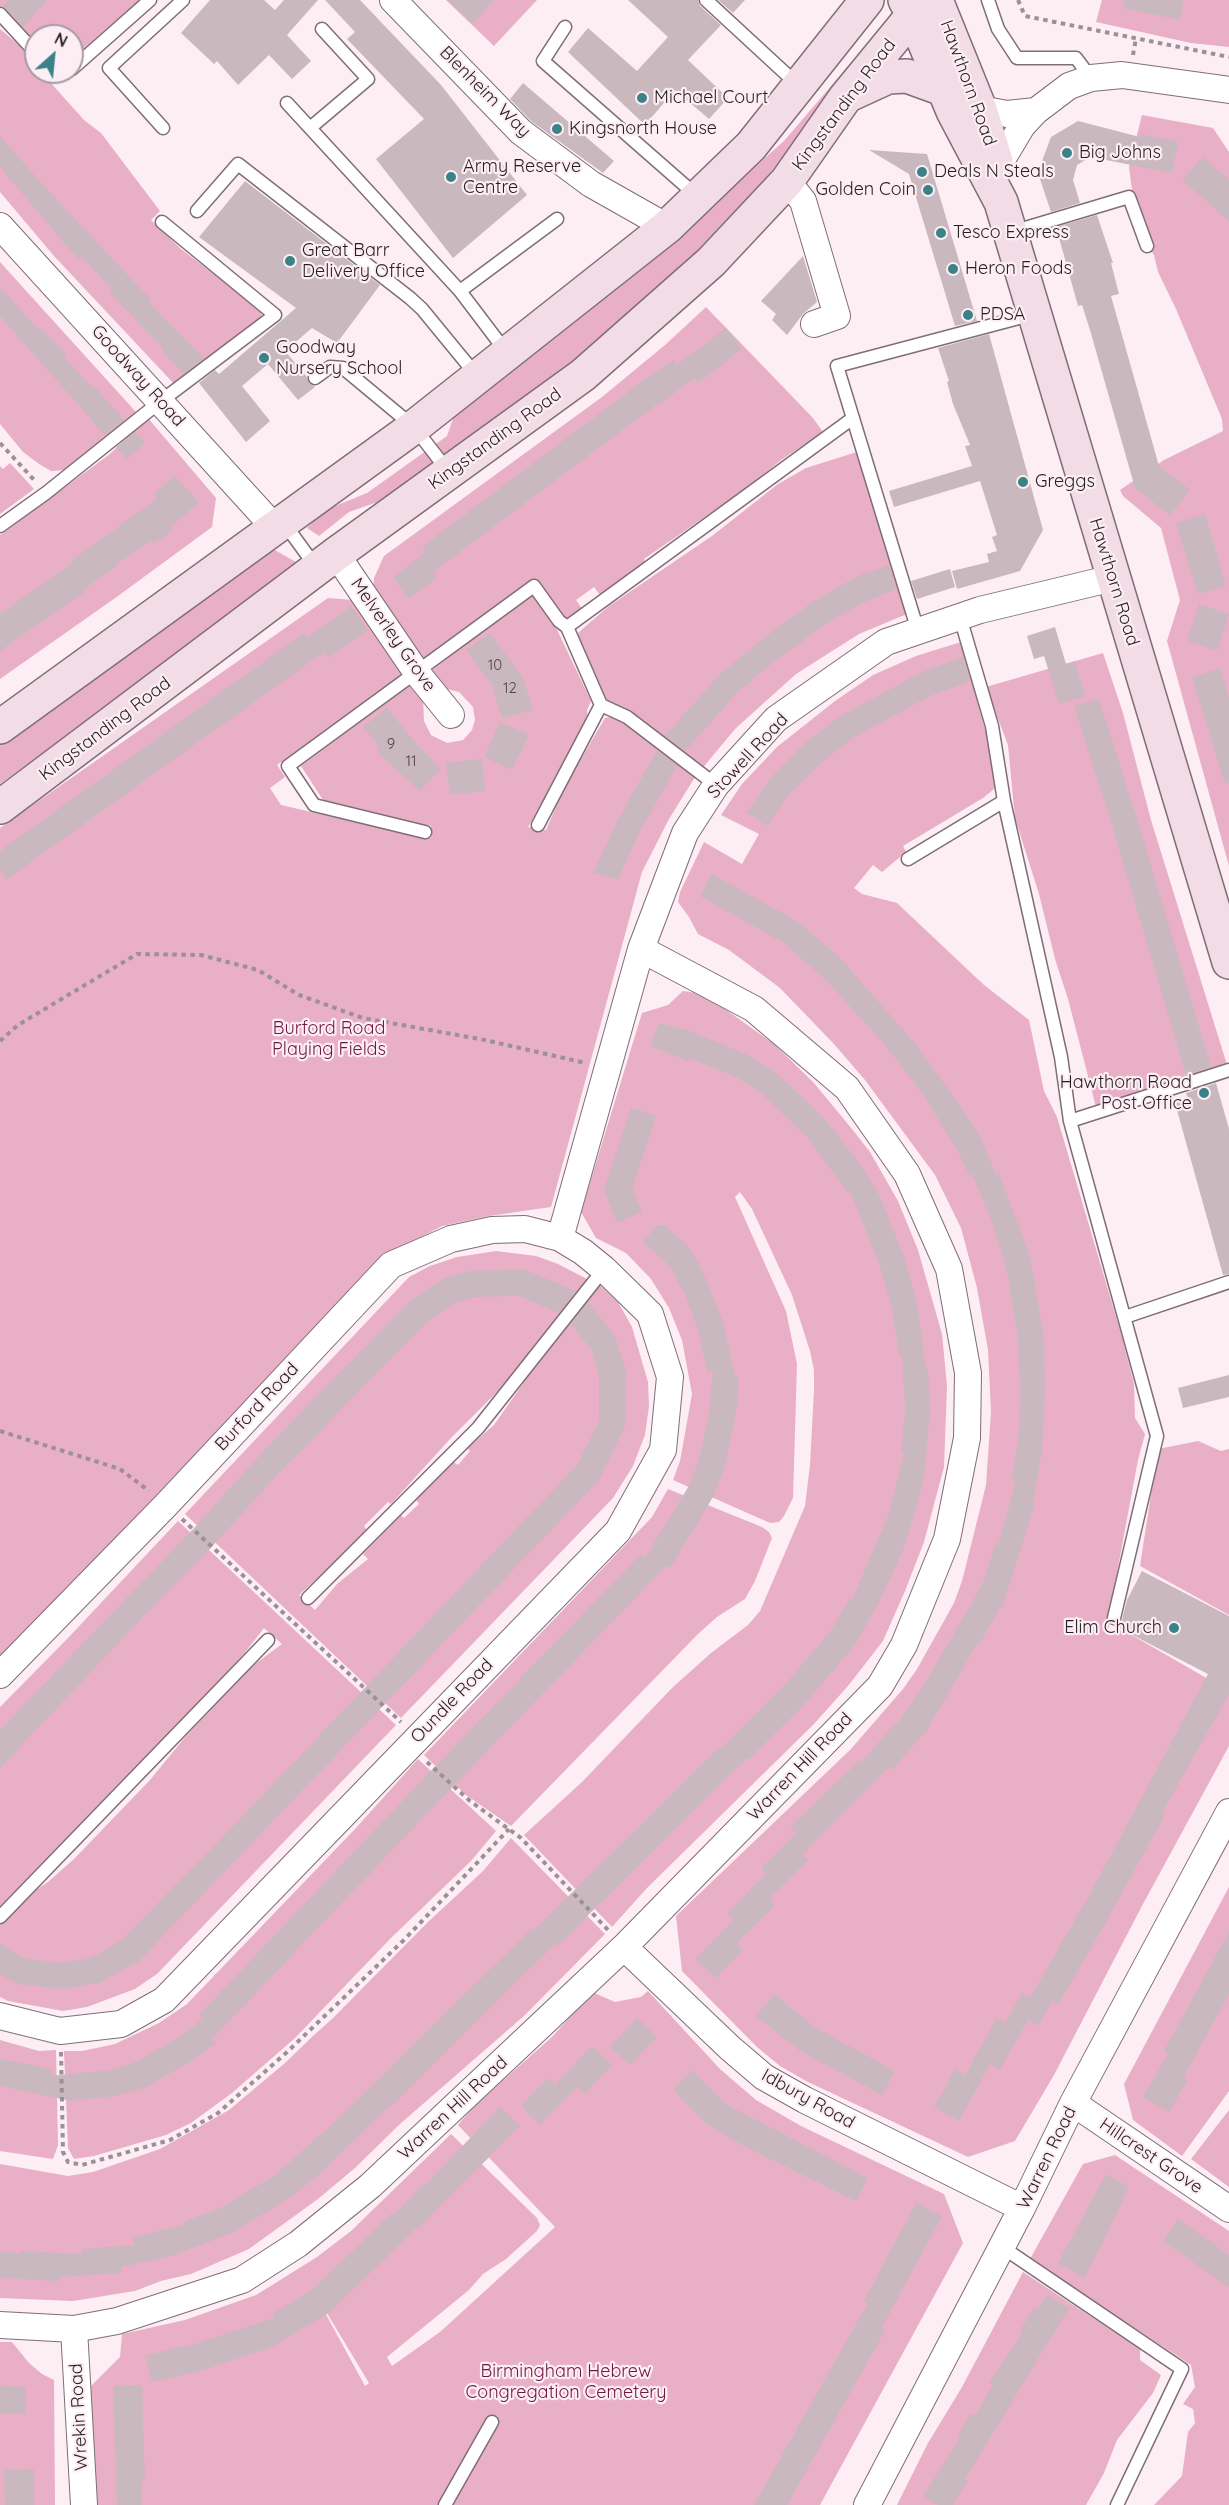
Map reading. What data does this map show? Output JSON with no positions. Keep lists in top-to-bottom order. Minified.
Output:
{"streets":{"main road":["Hawthorn Road","Kingstanding Road"],"street":["Blenheim Way","Goodway Road","Melverley Grove","Stowell Road","Burford Road","Oundle Road","Warren Hill Road","Idbury Road","Hillcrest Grove","Warren Road","Wrekin Road"]},"crossings":[["Hawthorn Road","Kingstanding Road"],["Hawthorn Road","Stowell Road"],["Kingstanding Road","Melverley Grove"],["Stowell Road","Burford Road"],["Stowell Road","Oundle Road"],["Stowell Road","Warren Hill Road"],["Burford Road","Oundle Road"],["Warren Hill Road","Idbury Road"],["Warren Hill Road","Wrekin Road"],["Idbury Road","Warren Road"],["Hillcrest Grove","Warren Road"]],"parks":["Burford Road Playing Fields","Birmingham Hebrew Congregation Cemetery"],"places":["Michael Court","Kingsnorth House","Big Johns","Deals N Steals","Army Reserve Centre","Golden Coin","Tesco Express","Great Barr Delivery Office","Heron Foods","PDSA","Goodway Nursery School","Greggs","Hawthorn Road Post Office","Elim Church"],"house_numbers":["10","12","9","11"],"north":"top right"}
